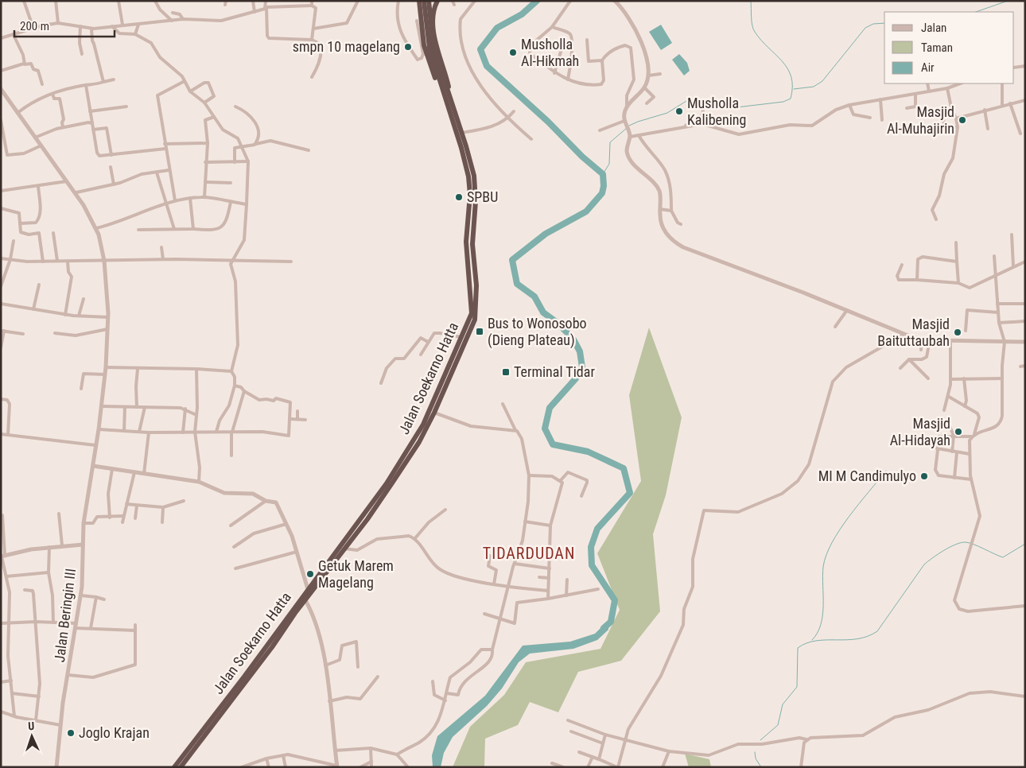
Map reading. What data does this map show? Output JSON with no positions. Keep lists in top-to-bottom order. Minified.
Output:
{"streets":{"highway":["Jalan Soekarno Hatta"],"street":["Jalan Beringin III"]},"districts":["TIDARDUDAN"],"places":{"other":["smpn 10 magelang","Musholla Al-Hikmah","Musholla Kalibening","Masjid Al-Muhajirin","SPBU","Masjid Baituttaubah","Masjid Al-Hidayah","MI M Candimulyo","Getuk Marem Magelang","Joglo Krajan"],"transit":["Bus to Wonosobo (Dieng Plateau)","Terminal Tidar"]},"legend":["Jalan","Taman","Air"],"scale_bar":"200 m","north":"top"}
